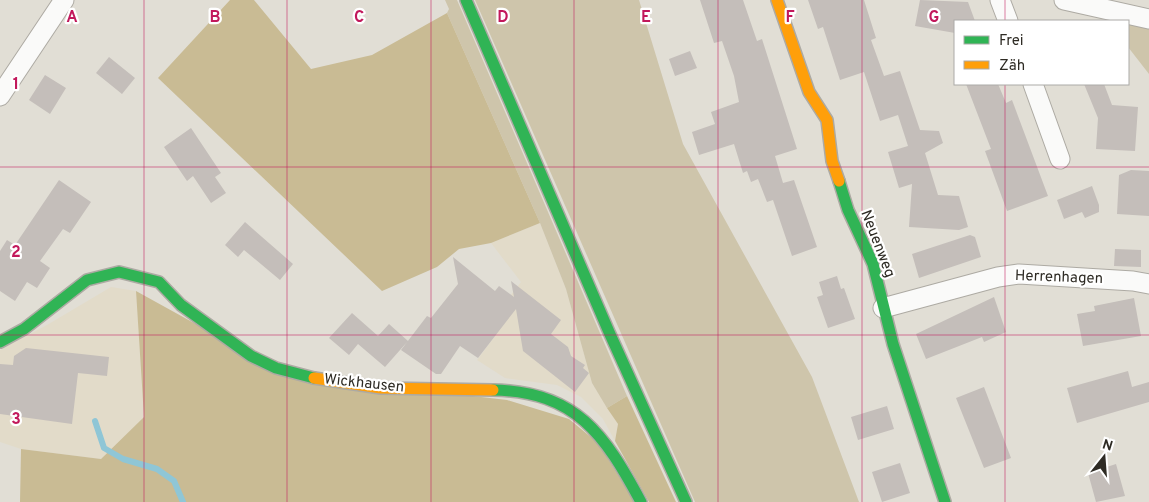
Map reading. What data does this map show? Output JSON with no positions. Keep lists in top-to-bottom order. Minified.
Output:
{"streets":{"street":["Neuenweg","Herrenhagen","Wickhausen"]},"crossings":[["Neuenweg","Herrenhagen"]],"legend":["Frei","Zäh"],"north":"top","grid":{"columns":["A","B","C","D","E","F","G"],"rows":["1","2","3"]}}
